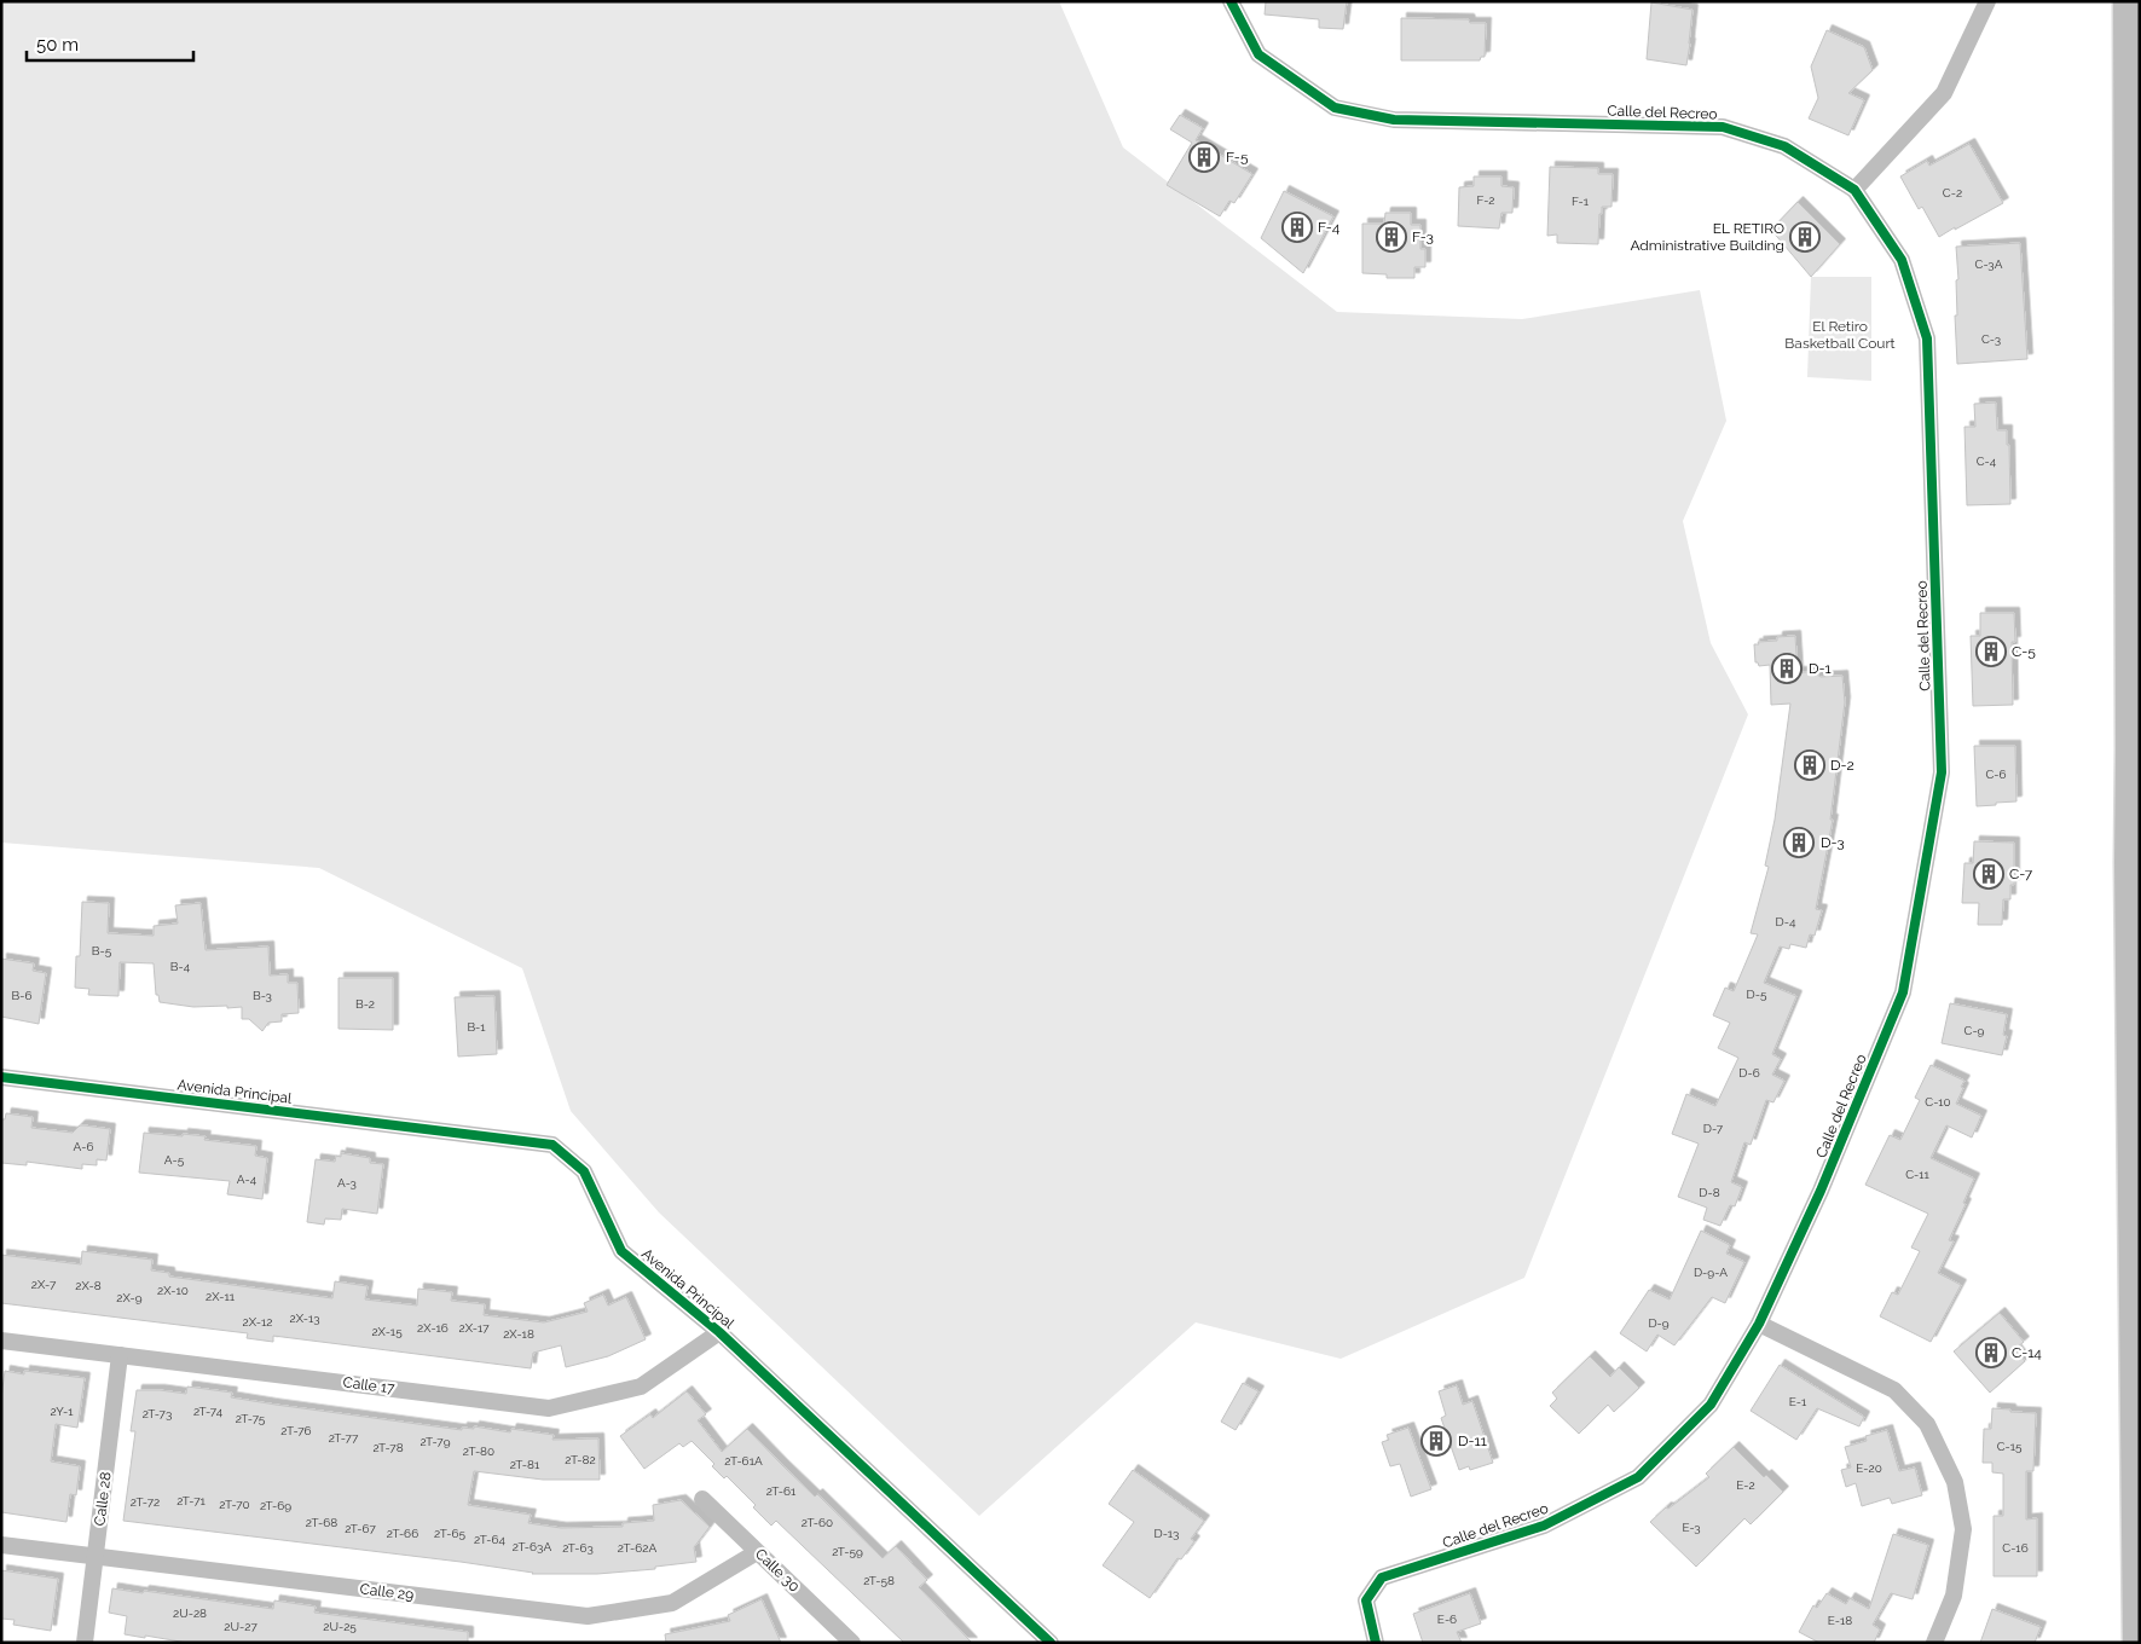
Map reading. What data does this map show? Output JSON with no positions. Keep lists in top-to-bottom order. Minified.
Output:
{"streets":{"street":["Calle del Recreo","Avenida Principal","Calle 17","Calle 28","Calle 30","Calle 29"]},"crossings":[["Avenida Principal","Calle 17"],["Calle 17","Calle 28"],["Calle 28","Calle 29"],["Calle 30","Calle 29"]],"parks":["El Retiro Basketball Court"],"places":{"building":["F-5","F-4","F-3","EL RETIRO Administrative Building","C-5","D-1","D-2","D-3","C-7","C-14","D-11"]},"house_numbers":["C-2","F-2","F-1","C-3A","C-3","C-4","C-6","D-4","B-5","B-4","D-5","B-6","B-3","B-2","B-1","C-9","D-6","C-10","D-7","A-6","A-5","C-11","A-4","A-3","D-8","D-9-A","2X-7","2X-8","2X-10","2X-11","2X-9","2X-13","2X-12","D-9","2X-16","2X-17","2X-15","2X-18","E-1","2Y-1","2T-74","2T-73","2T-75","2T-76","2T-77","2T-79","C-15","2T-78","2T-80","2T-82","2T-61A","2T-81","E-20","E-2","2T-61","2T-71","2T-72","2T-70","2T-69","2T-68","2T-60","E-3","2T-67","2T-66","2T-65","D-13","2T-64","2T-63A","2T-63","2T-62A","C-16","2T-59","2T-58","2U-28","E-6","E-18","2U-27","2U-25"],"scale_bar":"50 m"}
